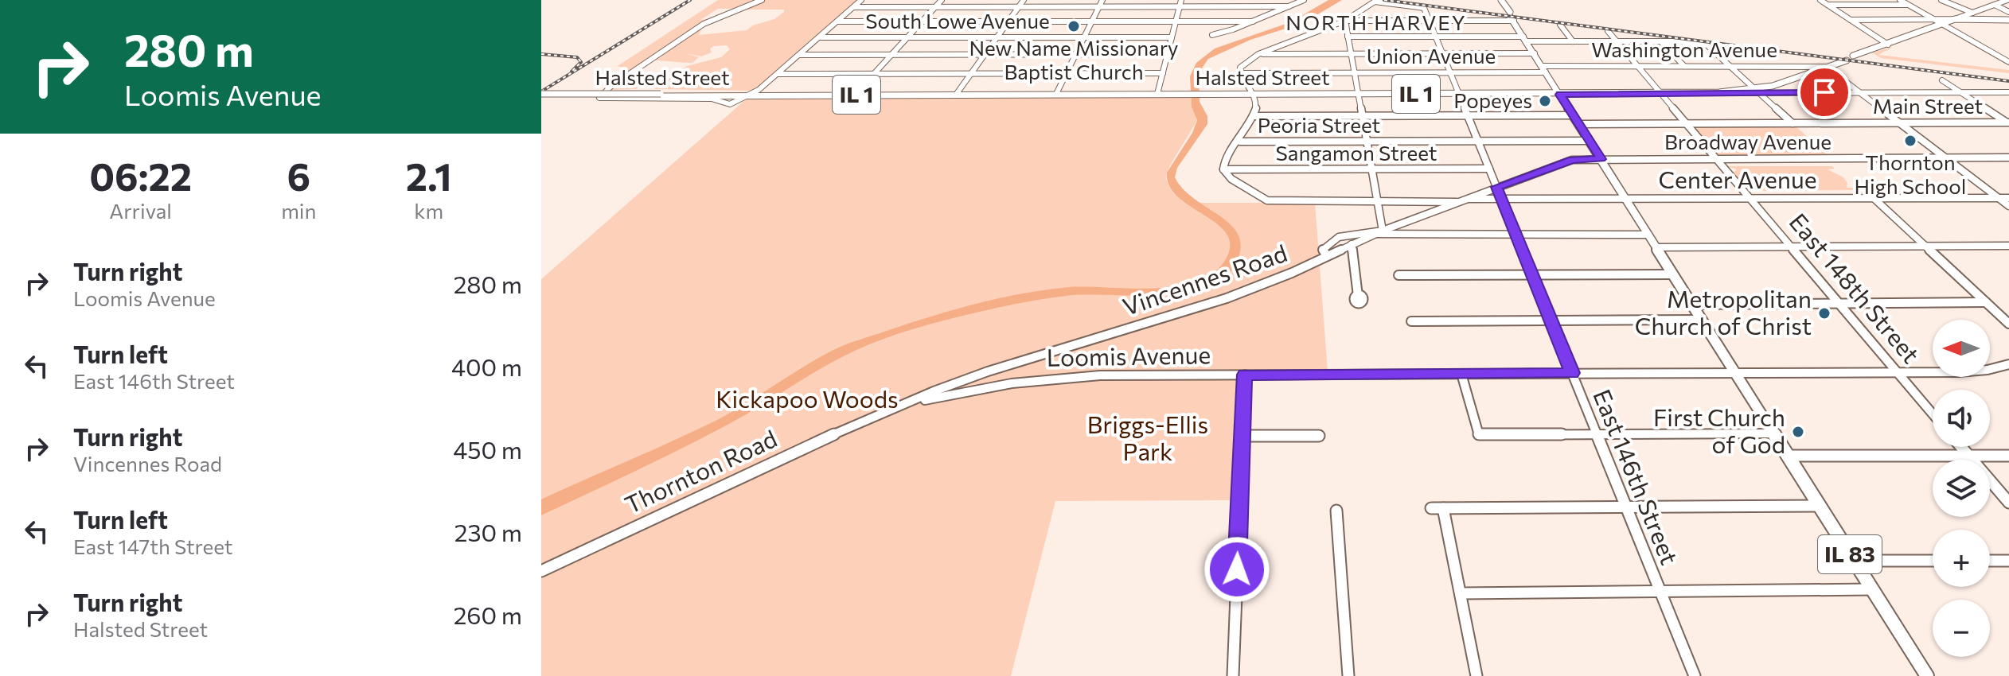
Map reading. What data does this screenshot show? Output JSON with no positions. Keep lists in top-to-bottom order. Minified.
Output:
{"streets":{"main road":["Halsted Street","IL 1","IL 83"],"street":["South Lowe Avenue","Washington Avenue","Union Avenue","Main Street","Peoria Street","Broadway Avenue","Sangamon Street","Center Avenue","Vincennes Road","East 148th Street","Loomis Avenue","Thornton Road","East 146th Street"]},"crossings":[["Washington Avenue","Union Avenue"],["Washington Avenue","Halsted Street"],["Washington Avenue","East 148th Street"],["Washington Avenue","IL 83"],["Union Avenue","East 146th Street"],["Union Avenue","IL 83"],["Halsted Street","East 148th Street"],["Halsted Street","East 146th Street"],["Halsted Street","IL 83"],["Main Street","East 148th Street"],["Main Street","IL 83"],["Peoria Street","East 146th Street"],["Peoria Street","IL 83"],["Broadway Avenue","Vincennes Road"],["Broadway Avenue","East 148th Street"],["Broadway Avenue","IL 83"],["Sangamon Street","East 146th Street"],["Center Avenue","Vincennes Road"],["Center Avenue","East 148th Street"],["Center Avenue","East 146th Street"],["Center Avenue","IL 83"],["Vincennes Road","Thornton Road"],["Vincennes Road","East 146th Street"],["Vincennes Road","IL 83"],["East 148th Street","Loomis Avenue"],["Loomis Avenue","Thornton Road"],["Loomis Avenue","East 146th Street"],["Loomis Avenue","IL 83"]],"districts":["NORTH HARVEY"],"parks":["Kickapoo Woods","Briggs-Ellis Park"],"places":["New Name Missionary Baptist Church","Popeyes","Thornton High School","Metropolitan Church of Christ","First Church of God"],"north":"left","page":{"turn":["280 m","Loomis Avenue"],"eta":["06:22","Arrival","6","min","2.1","km"],"list":[{"name":"Turn right","note":"Loomis Avenue","value":"280 m"},{"name":"Turn left","note":"East 146th Street","value":"400 m"},{"name":"Turn right","note":"Vincennes Road","value":"450 m"},{"name":"Turn left","note":"East 147th Street","value":"230 m"},{"name":"Turn right","note":"Halsted Street","value":"260 m"}],"map_buttons":["+","−"]}}
